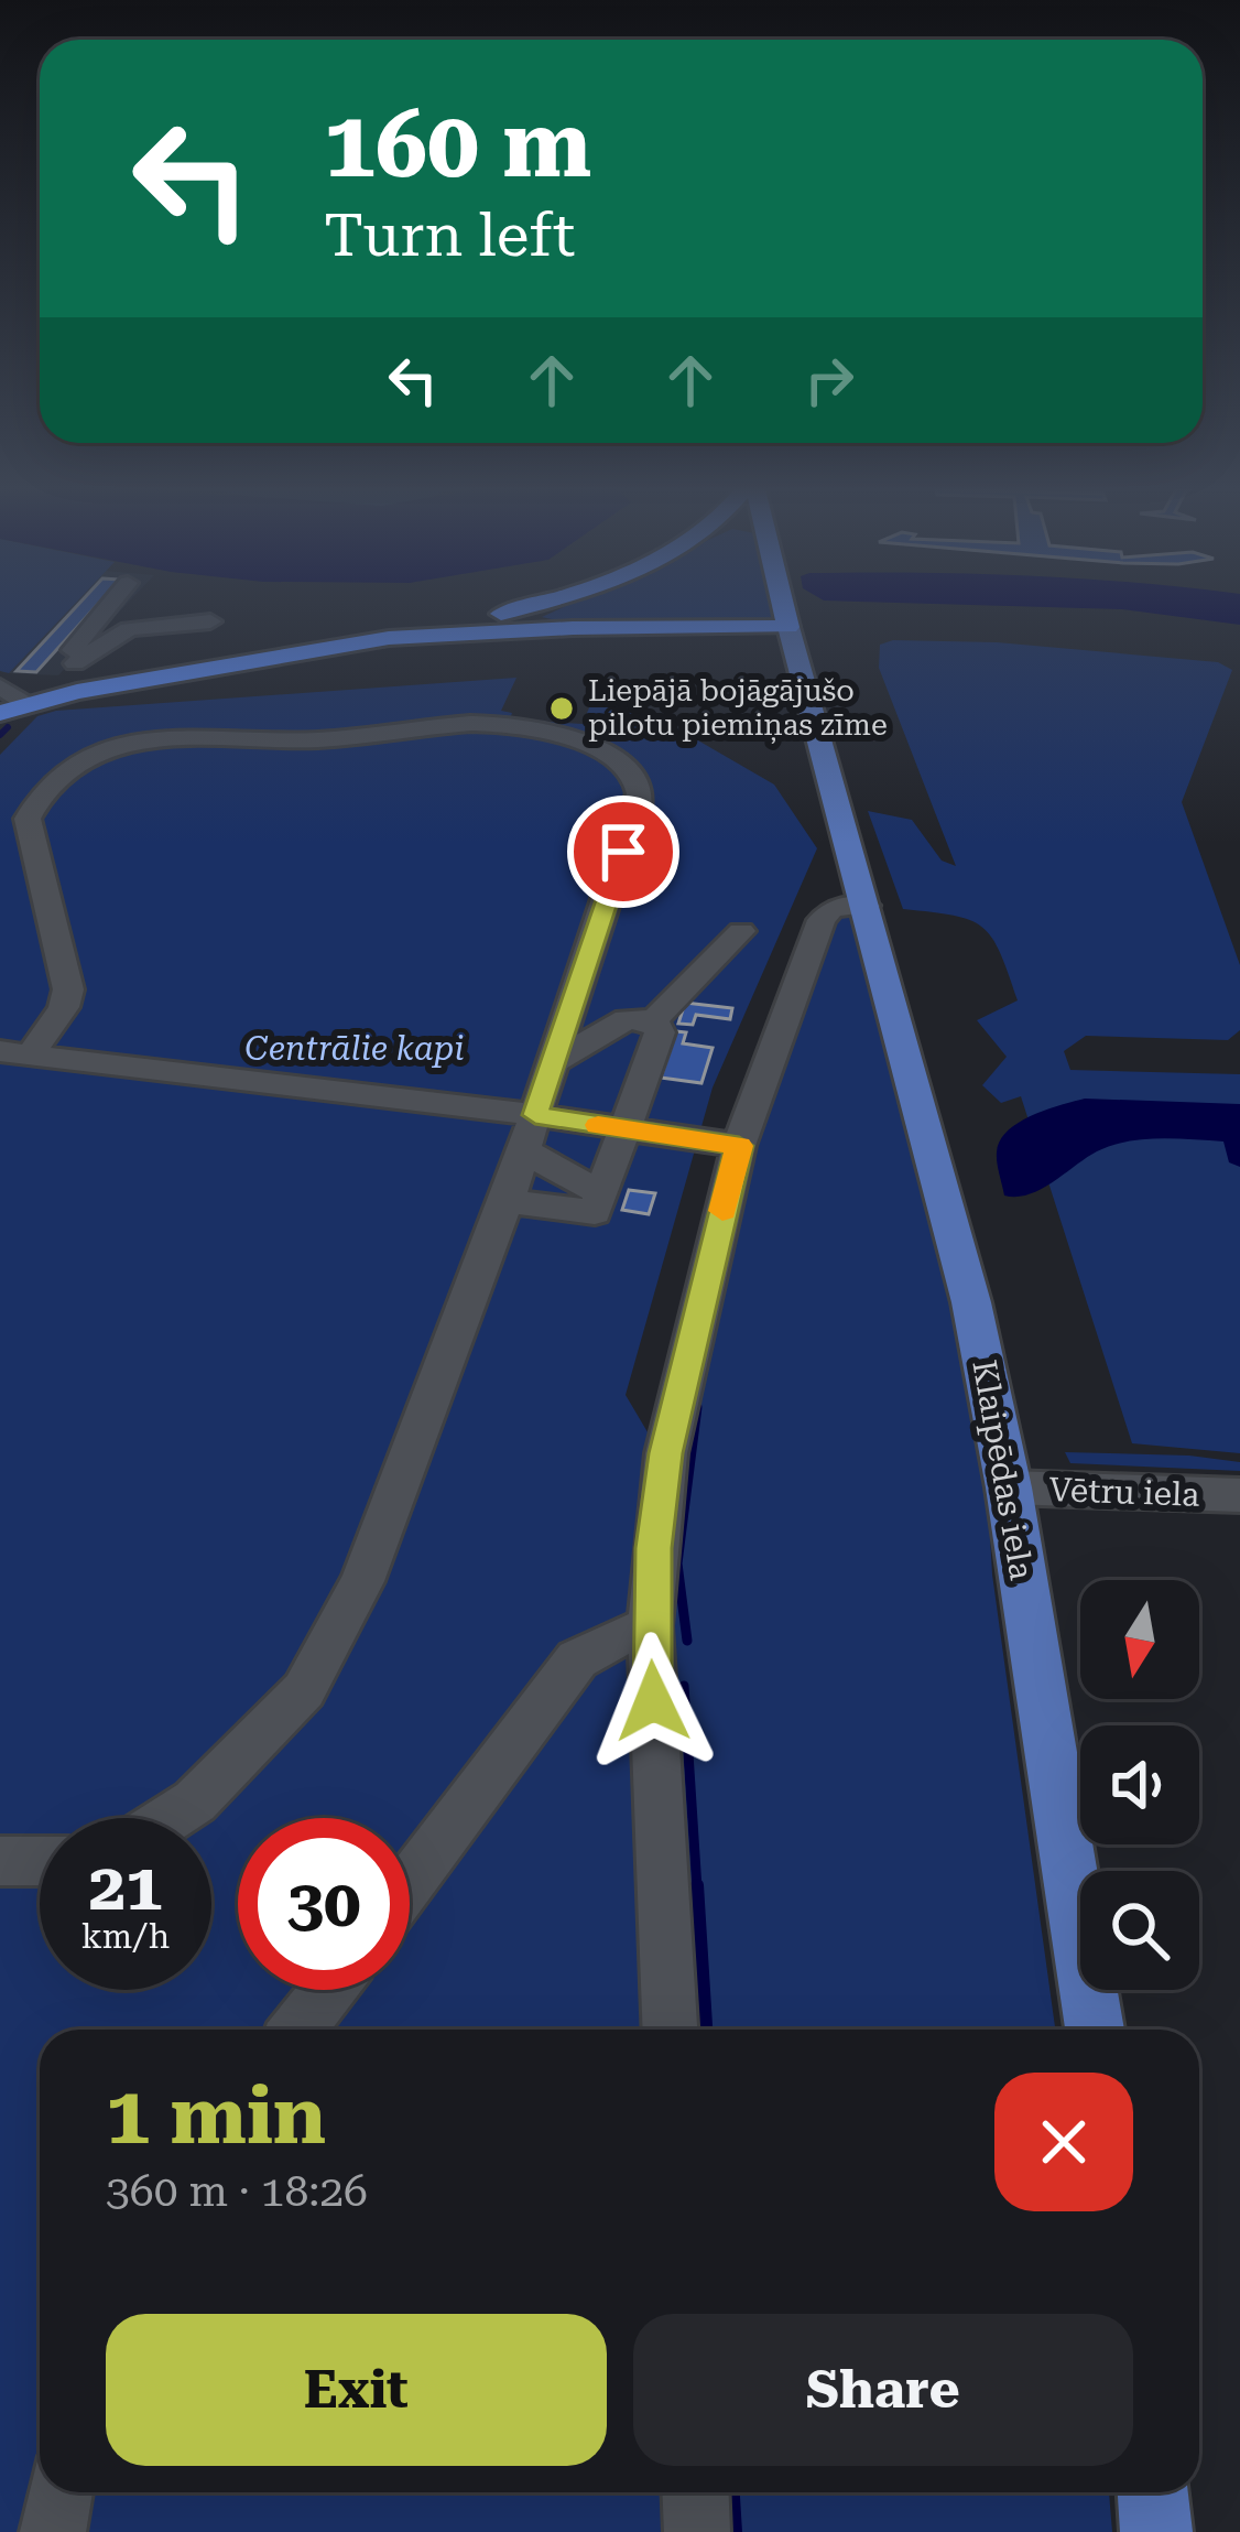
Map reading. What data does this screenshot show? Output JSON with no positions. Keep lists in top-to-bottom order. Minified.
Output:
{"streets":{"highway":["Klaipēdas iela"],"street":["Vētru iela"]},"crossings":[["Klaipēdas iela","Vētru iela"]],"parks":["Centrālie kapi"],"places":["Liepājā bojāgājušo pilotu piemiņas zīme"],"north":"bottom","page":{"turn":["160 m","Turn left"],"speed":"21 km/h","limit":"30","heading":["1 min","360 m · 18:26"],"buttons":["Exit","Share"]}}
